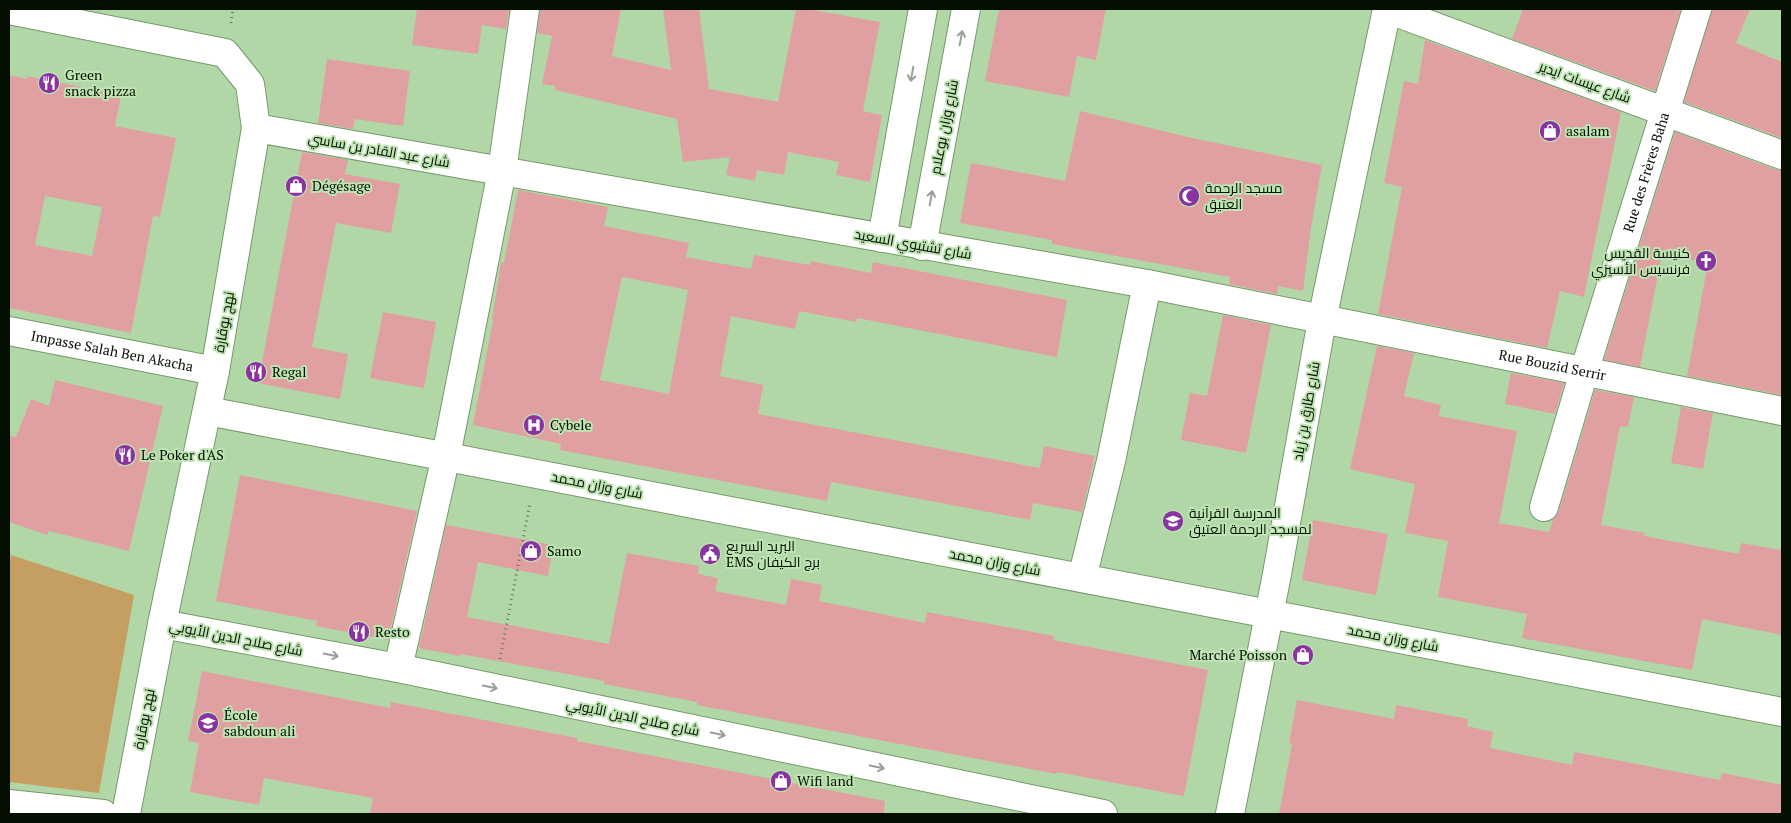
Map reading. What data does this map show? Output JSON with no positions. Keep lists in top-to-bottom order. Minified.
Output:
{"streets":{"street":["شارع عيسات ايدير","شارع وزان بوعلام","شارع عبد القادر بن ساسي","Rue des Frères Baha","شارع تشتيوي السعيد","نهج بوقارة","Impasse Salah Ben Akacha","Rue Bouzid Serrir","شارع طارق بن زياد","شارع وزان محمد","شارع صلاح الدين الأيوبي"]},"crossings":[["شارع عيسات ايدير","Rue des Frères Baha"],["شارع عيسات ايدير","شارع طارق بن زياد"],["شارع وزان بوعلام","شارع تشتيوي السعيد"],["شارع عبد القادر بن ساسي","شارع تشتيوي السعيد"],["شارع عبد القادر بن ساسي","نهج بوقارة"],["Rue des Frères Baha","Rue Bouzid Serrir"],["شارع تشتيوي السعيد","Rue Bouzid Serrir"],["شارع تشتيوي السعيد","شارع طارق بن زياد"],["نهج بوقارة","Impasse Salah Ben Akacha"],["نهج بوقارة","شارع وزان محمد"],["نهج بوقارة","شارع صلاح الدين الأيوبي"],["Rue Bouzid Serrir","شارع طارق بن زياد"],["شارع طارق بن زياد","شارع وزان محمد"]],"one_way":["شارع صلاح الدين الأيوبي"],"places":{"restaurant":["Green snack pizza","Regal","Le Poker d'AS","Resto"],"shop":["asalam","Dégésage","Samo","Marché Poisson","Wifi land"],"mosque":["مسجد الرحمة العتيق"],"church":["كنيسة القديس فرنسيس الأسيزي"],"hospital":["Cybele"],"school or university":["المدرسة القرآنية لمسجد الرحمة العتيق","École sabdoun ali"],"public building":["البريد السريع EMS برج الكيفان"]}}
